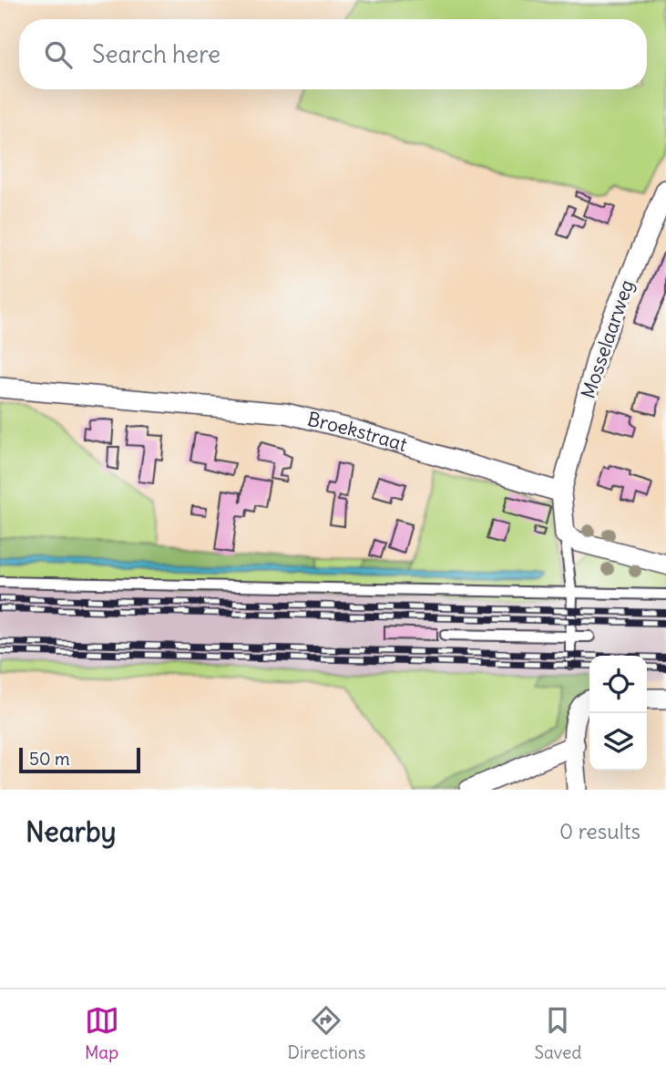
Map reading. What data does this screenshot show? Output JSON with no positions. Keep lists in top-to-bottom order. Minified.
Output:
{"streets":{"street":["Mosselaarweg","Broekstraat"]},"crossings":[["Mosselaarweg","Broekstraat"]],"scale_bar":"50 m","page":{"search":"Search here","scale":"50 m","heading":["Nearby","0 results"],"nav":["Map","Directions","Saved"]}}
